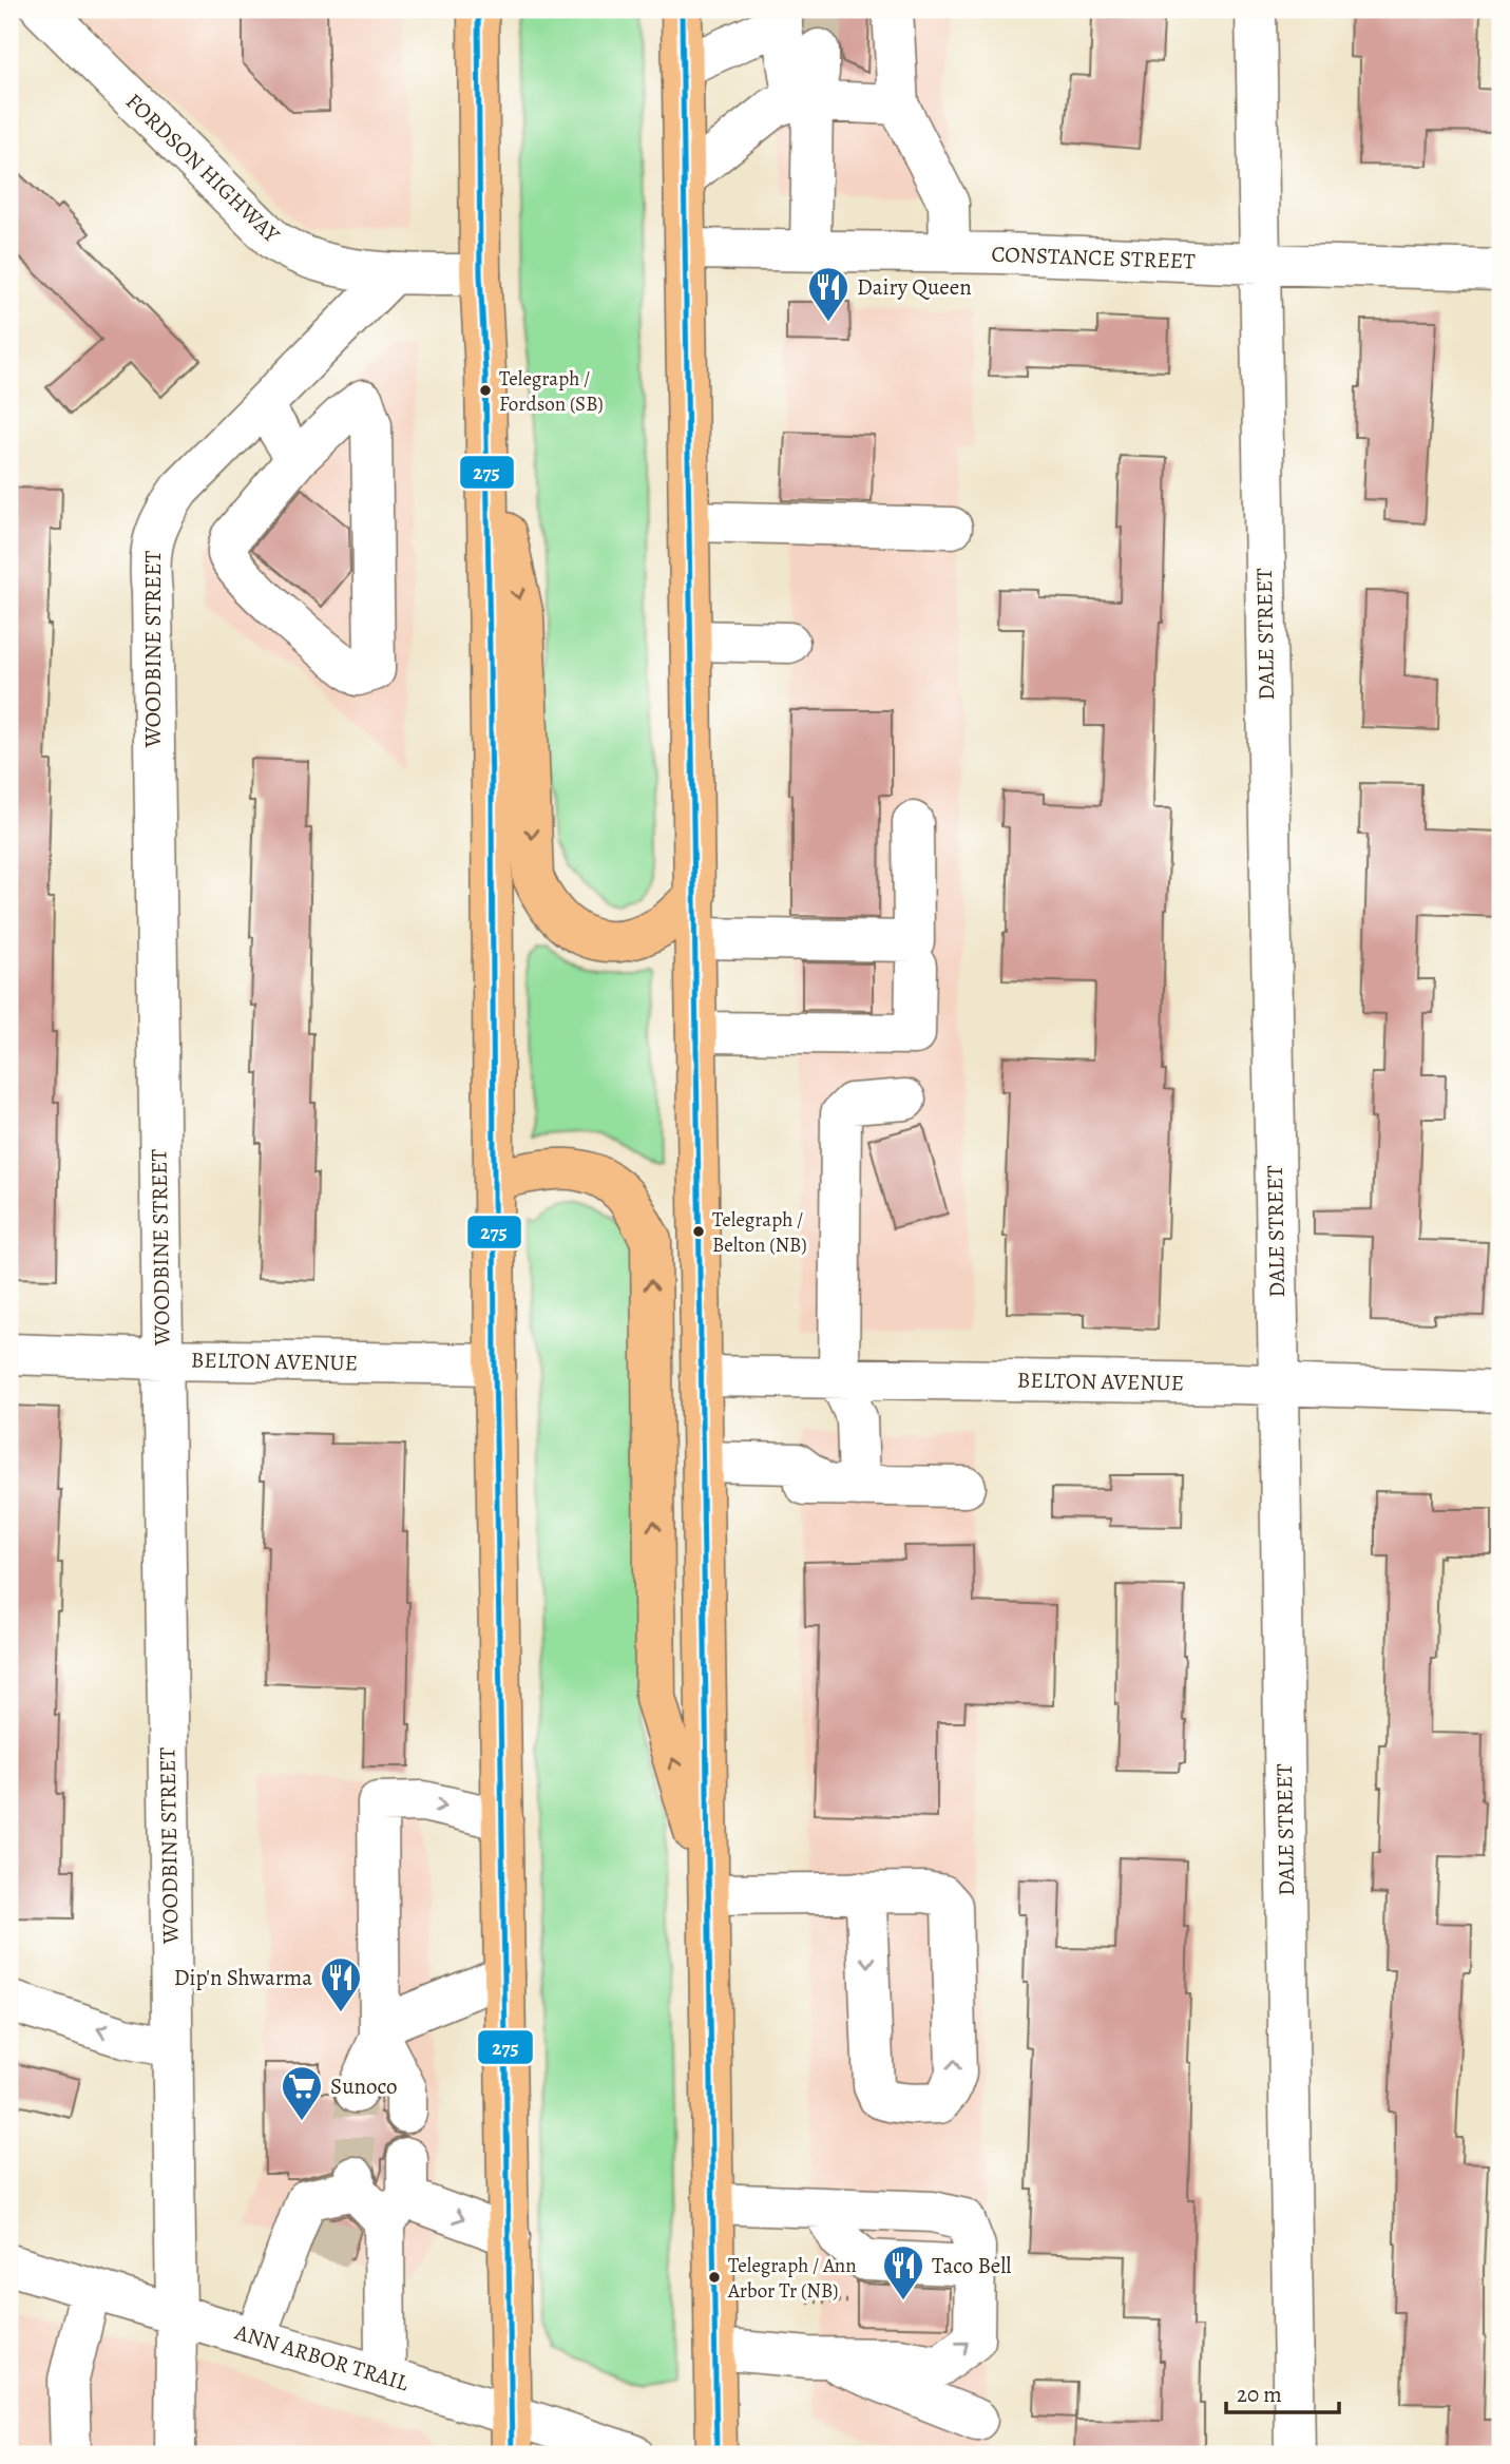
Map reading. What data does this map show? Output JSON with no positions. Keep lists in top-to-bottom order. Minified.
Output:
{"streets":{"street":["FORDSON HIGHWAY","CONSTANCE STREET","DALE STREET","WOODBINE STREET","BELTON AVENUE","ANN ARBOR TRAIL"]},"crossings":[["FORDSON HIGHWAY","WOODBINE STREET"],["CONSTANCE STREET","DALE STREET"],["DALE STREET","BELTON AVENUE"],["WOODBINE STREET","BELTON AVENUE"],["WOODBINE STREET","ANN ARBOR TRAIL"]],"places":{"restaurant":["Dairy Queen","Dip'n Shwarma","Taco Bell"],"other":["Telegraph / Fordson (SB)","Telegraph / Belton (NB)","Telegraph / Ann Arbor Tr (NB)"],"supermarket":["Sunoco"]},"lines":["transit line 275"],"scale_bar":"20 m"}
